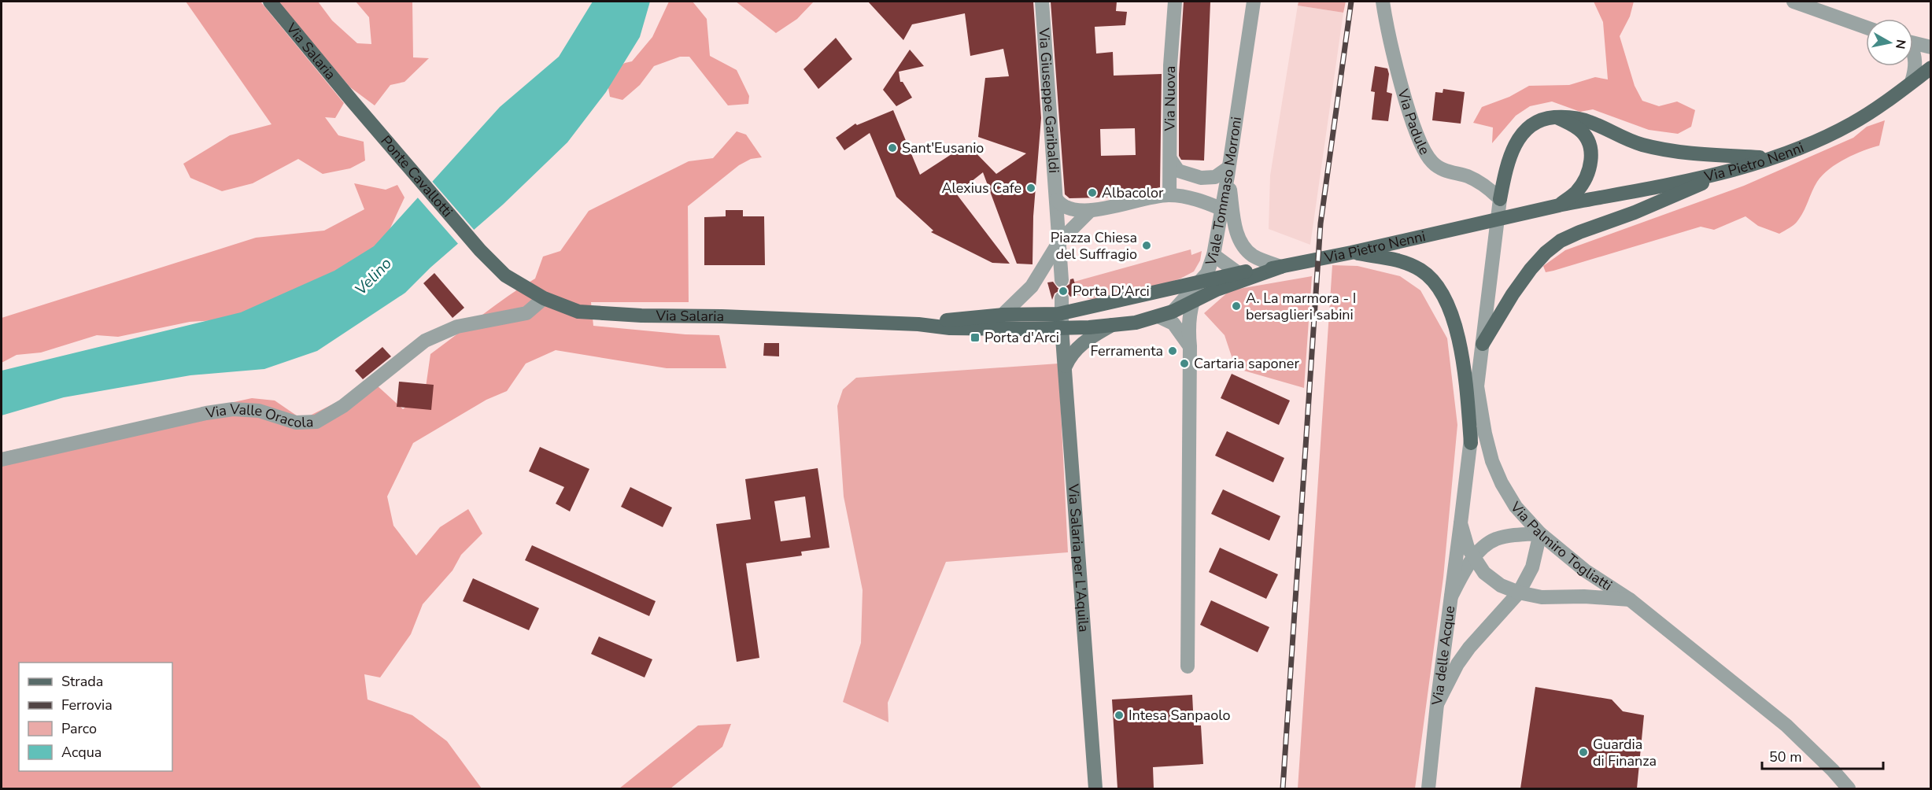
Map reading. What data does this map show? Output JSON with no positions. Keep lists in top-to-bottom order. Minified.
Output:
{"streets":{"main road":["Via Salaria","Via Pietro Nenni","Ponte Cavallotti","Via Salaria per L'Aquila"],"street":["Via Nuova","Via Giuseppe Garibaldi","Via Padule","Viale Tommaso Morroni","Via Valle Oracola","Via Palmiro Togliatti","Via delle Acque"]},"crossings":[["Via Salaria","Ponte Cavallotti"],["Via Salaria","Via Valle Oracola"],["Via Salaria","Via Salaria per L'Aquila"],["Via Padule","Via Palmiro Togliatti"],["Via Palmiro Togliatti","Via delle Acque"]],"water":["Velino"],"places":{"other":["Sant'Eusanio","Alexius Cafe","Albacolor","Piazza Chiesa del Suffragio","Porta D'Arci","A. La marmora - I bersaglieri sabini","Ferramenta","Cartaria saponer","Intesa Sanpaolo","Guardia di Finanza"],"transit":["Porta d'Arci"]},"legend":["Strada","Ferrovia","Parco","Acqua"],"scale_bar":"50 m","north":"right"}
